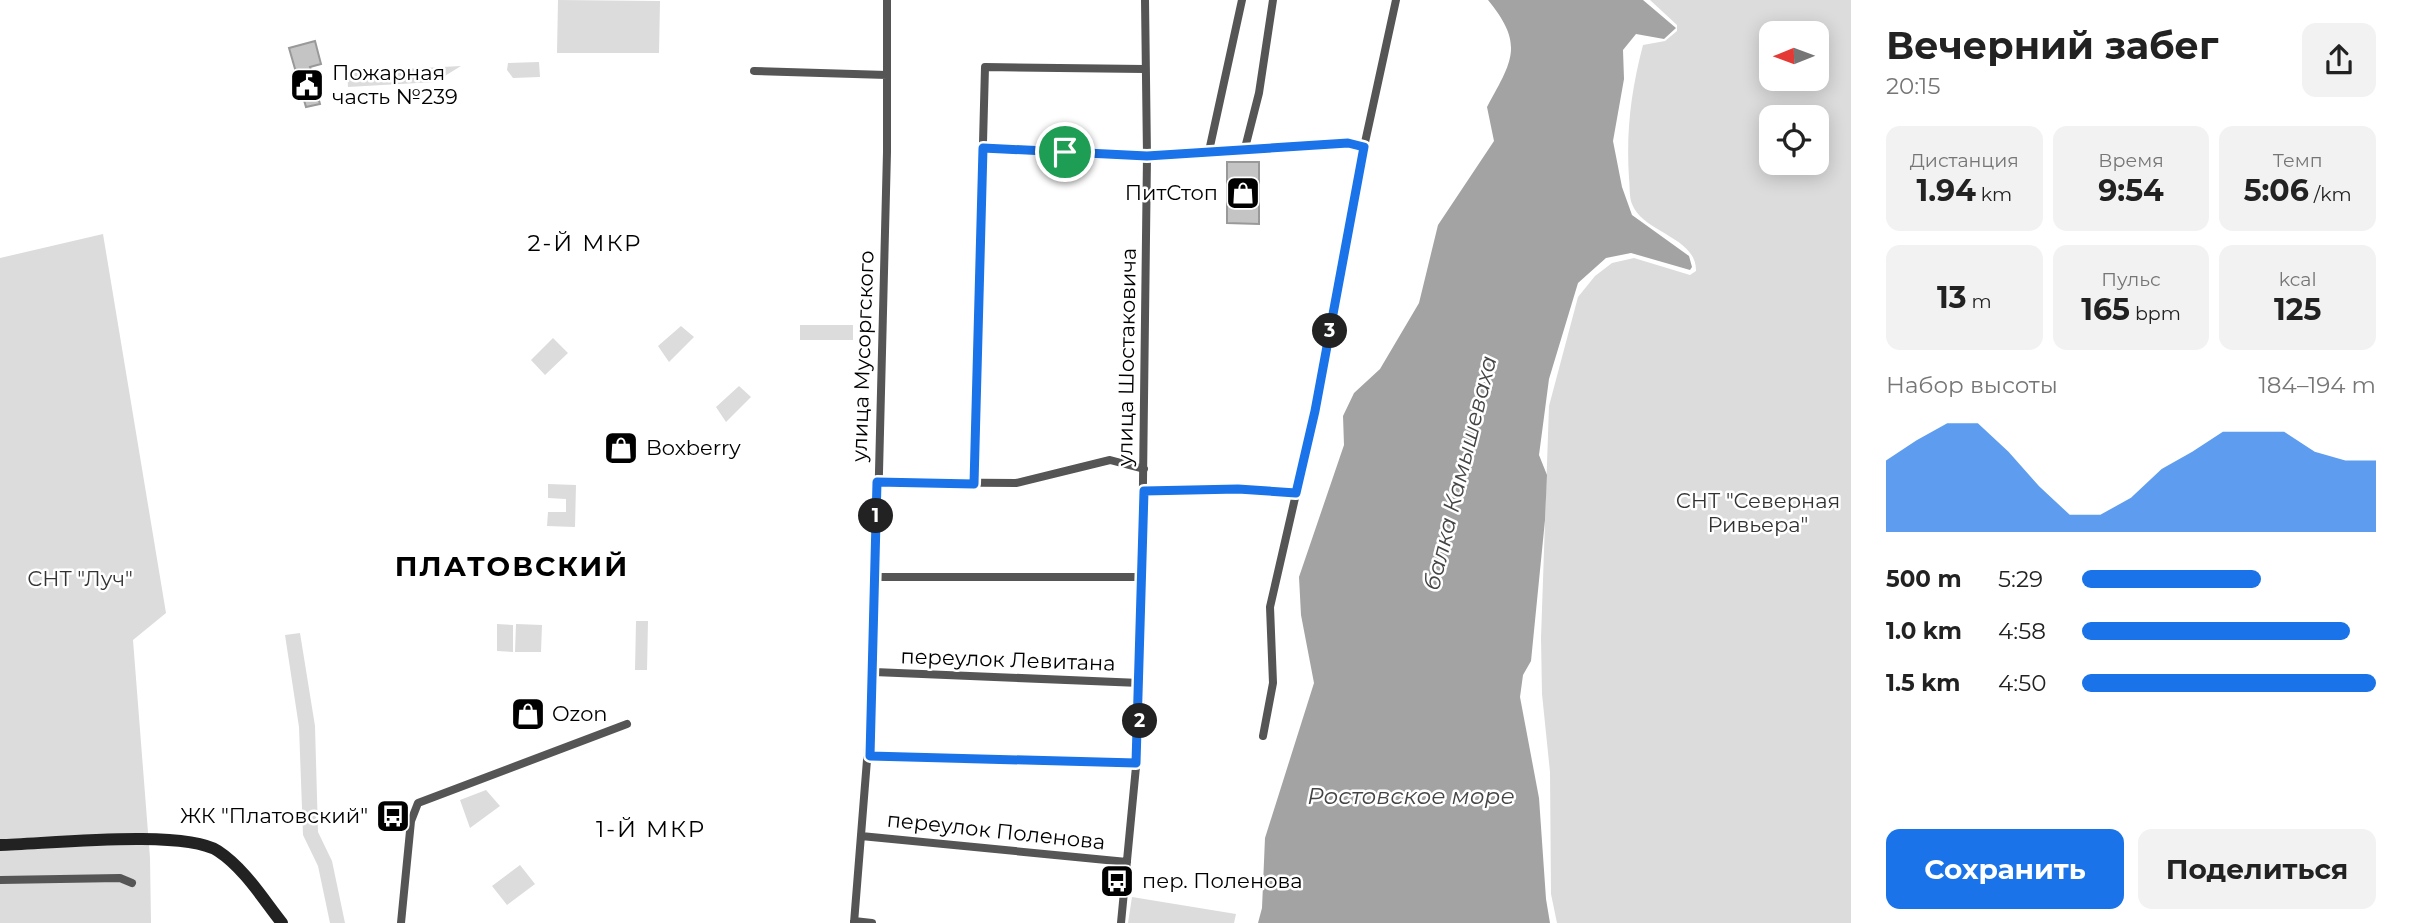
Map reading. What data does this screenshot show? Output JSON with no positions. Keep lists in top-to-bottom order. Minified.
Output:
{"streets":{"street":["улица Мусоргского","улица Шостаковича","переулок Левитана","переулок Поленова"]},"crossings":[["улица Мусоргского","переулок Левитана"],["улица Мусоргского","переулок Поленова"],["улица Шостаковича","переулок Левитана"],["улица Шостаковича","переулок Поленова"]],"districts":["2-Й МКР","ПЛАТОВСКИЙ","1-Й МКР"],"water":["балка Камышеваха","Ростовское море"],"parks":["СНТ \"Северная Ривьера\"","СНТ \"Луч\""],"places":{"public building":["Пожарная часть №239"],"shop":["ПитСтоп","Boxberry","Ozon"],"bus stop":["ЖК \"Платовский\"","пер. Поленова"]},"north":"left","page":{"heading":["Вечерний забег","20:15"],"stats":[["Дистанция","1.94 km"],["Время","9:54"],["Темп","5:06 /km"],["13 m"],["Пульс","165 bpm"],["kcal","125"]],"pins":["3","1","2"],"chart":["Набор высоты","184–194 m"],"list":[{"name":"500 m","note":"5:29"},{"name":"1.0 km","note":"4:58"},{"name":"1.5 km","note":"4:50"}],"buttons":["Сохранить","Поделиться"]}}
